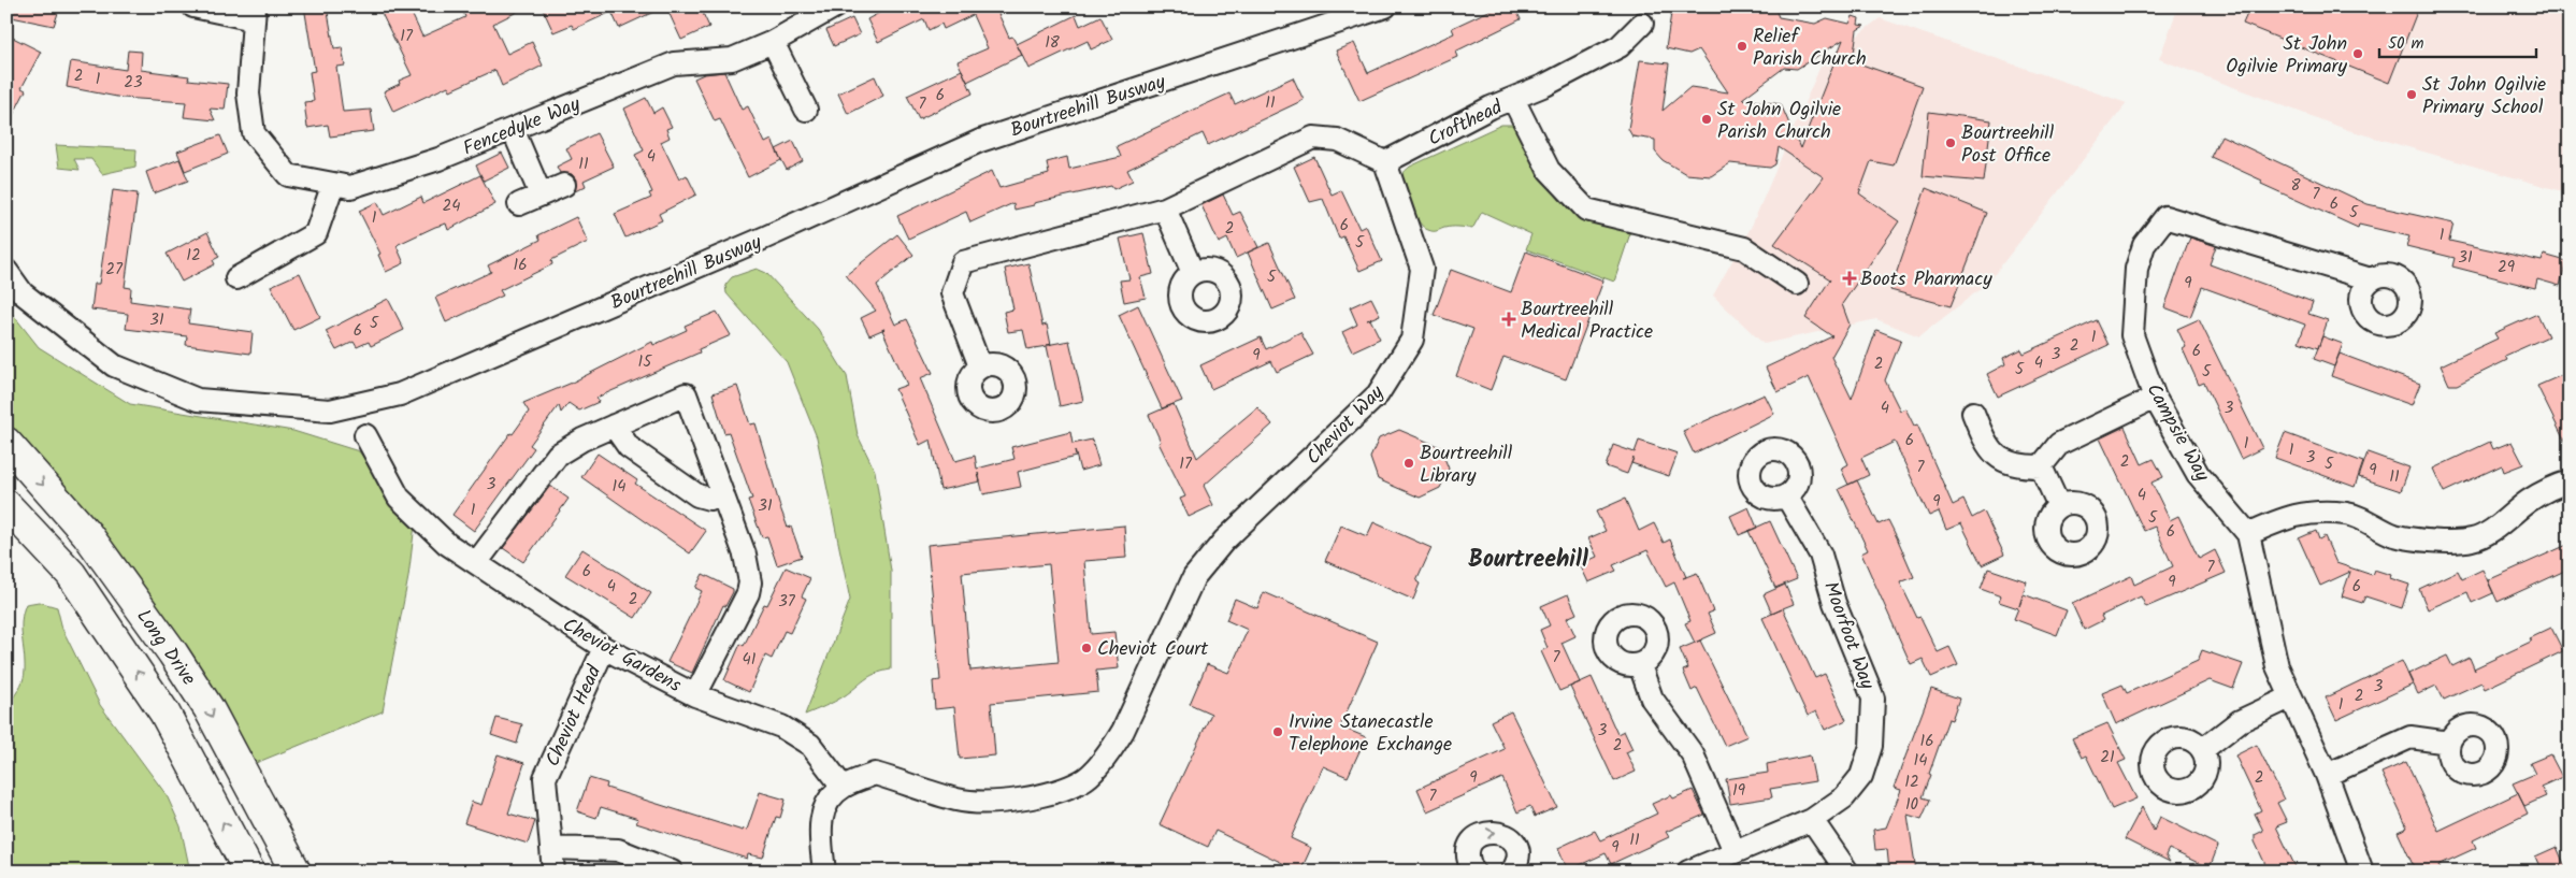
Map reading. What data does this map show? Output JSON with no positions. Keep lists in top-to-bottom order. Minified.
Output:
{"streets":{"main road":["Long Drive"],"street":["Bourtreehill Busway","Crofthead","Fencedyke Way","Cheviot Way","Campsie Way","Moorfoot Way","Cheviot Gardens","Cheviot Head"]},"crossings":[["Crofthead","Cheviot Way"],["Cheviot Gardens","Cheviot Head"]],"districts":["Bourtreehill"],"places":{"other":["Relief Parish Church","St John Ogilvie Primary","St John Ogilvie Primary School","St John Ogilvie Parish Church","Bourtreehill Post Office","Bourtreehill Library","Cheviot Court","Irvine Stanecastle Telephone Exchange"],"health":["Boots Pharmacy","Bourtreehill Medical Practice"]},"house_numbers":["17","18","2","1","23","6","11","7","4","11","8","7","6","24","5","1","6","2","1","5","12","31","16","29","27","5","9","31","5","6","1","2","6","3","9","15","4","2","5","5","4","3","6","1","1","3","2","17","5","7","9","11","3","14","4","9","31","1","5","6","7","6","9","4","6","2","37","7","41","3","2","1","3","16","2","21","14","9","2","12","19","7","10","11","9"],"scale_bar":"50 m"}
